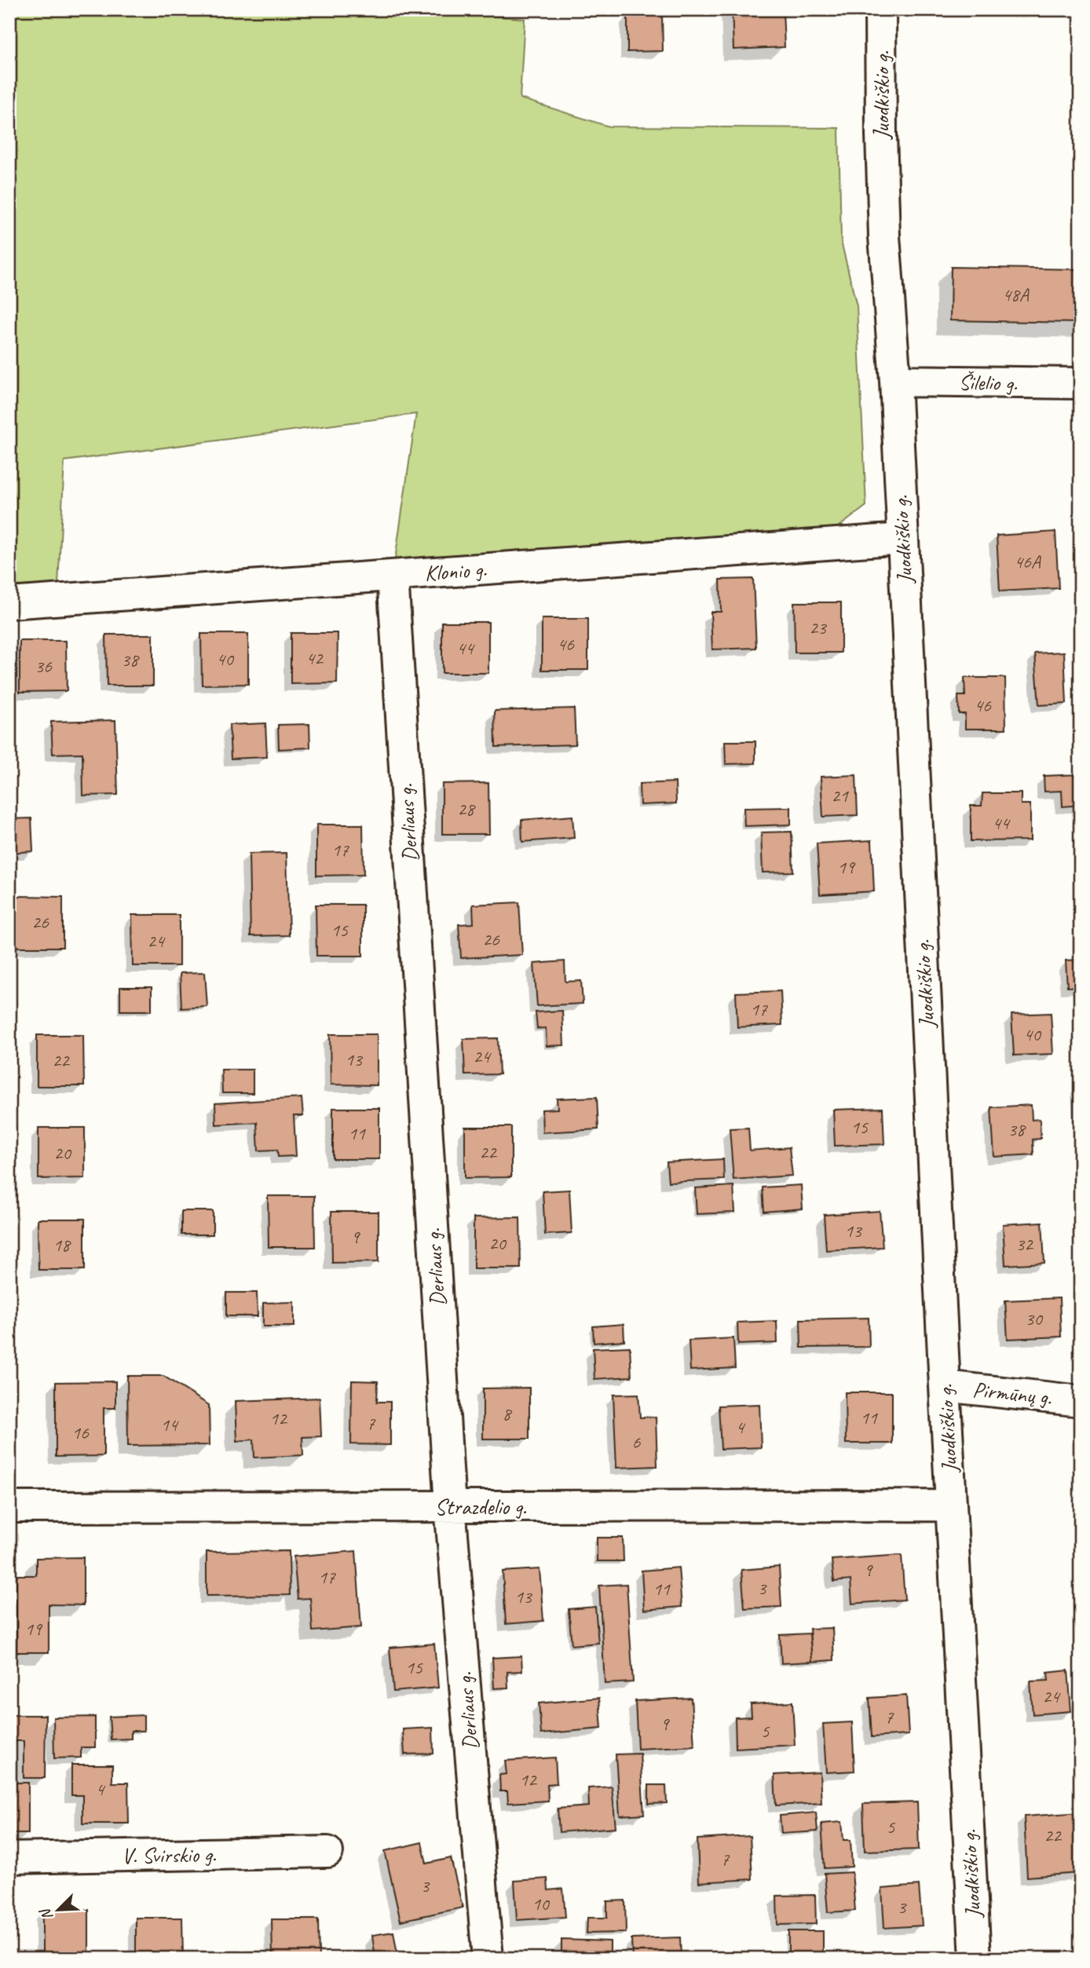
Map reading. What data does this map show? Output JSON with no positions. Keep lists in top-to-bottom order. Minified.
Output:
{"streets":{"street":["Juodkiškio g.","Šilelio g.","Klonio g.","Derliaus g.","Pirmūnų g.","Strazdelio g.","V. Svirskio g."]},"crossings":[["Juodkiškio g.","Šilelio g."],["Juodkiškio g.","Klonio g."],["Juodkiškio g.","Pirmūnų g."],["Juodkiškio g.","Strazdelio g."],["Klonio g.","Derliaus g."],["Derliaus g.","Strazdelio g."]],"house_numbers":["48A","46A","23","46","44","42","40","38","36","46","21","28","44","17","19","26","15","26","24","17","40","24","13","22","15","38","11","22","20","13","9","20","32","18","30","8","11","12","7","14","4","16","6","9","17","3","11","13","19","15","24","7","9","5","12","4","5","22","7","3","10","3"],"north":"bottom left"}
